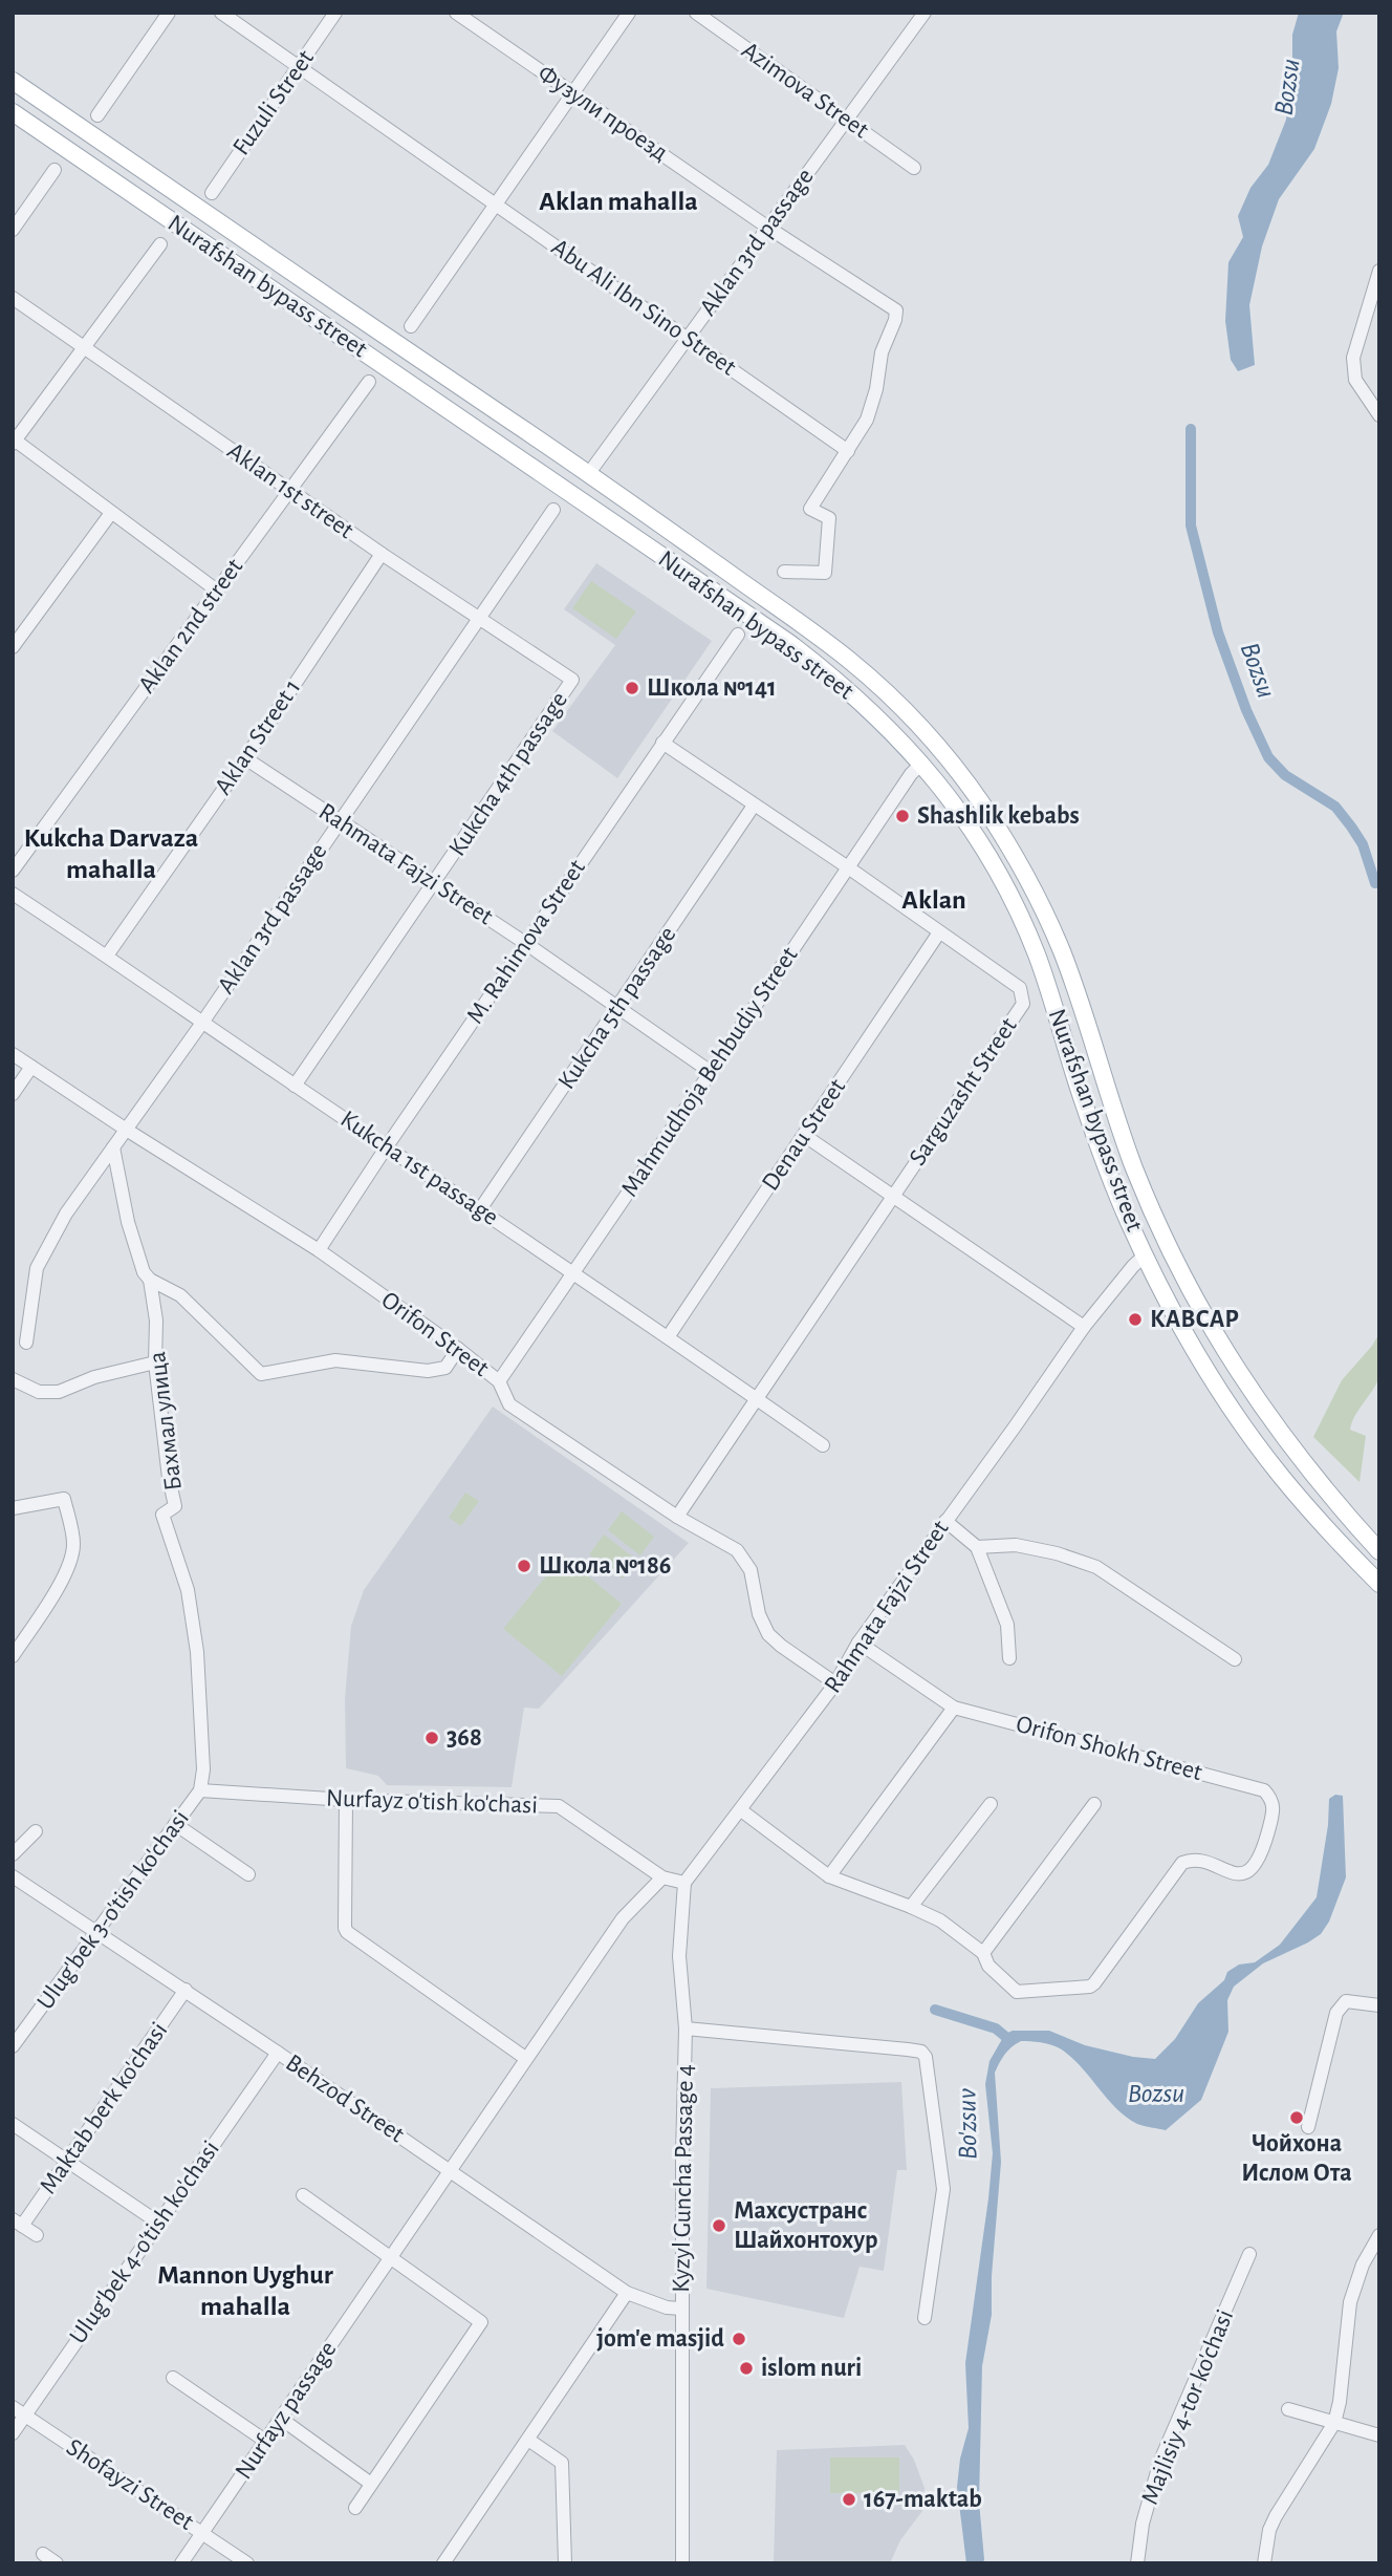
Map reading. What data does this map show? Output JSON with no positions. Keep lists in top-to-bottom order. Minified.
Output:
{"streets":{"main road":["Nurafshan bypass street"],"street":["Azimova Street","Fuzuli Street","Фузули проезд","Аklаn 3rd passage","Abu Ali Ibn Sino Street","Aklan 1st street","Аklаn 2nd street","Аklаn Street 1","Kukcha 4th passage","Rahmata Fajzi Street","M. Rahimova Street","Kukcha 5th passage","Mahmudhoja Behbudiy Street","Sarguzasht Street","Denau Street","Kukcha 1st passage","Orifon Street","Бахмал улица","Orifon Shokh Street","Nurfayz o'tish ko'chasi","Ulug'bek 3-o'tish ko'chasi","Behzod Street","Maktab berk ko'chasi","Kyzyl Guncha Passage 4","Ulug'bek 4-o'tish ko'chasi","Majlisiy 4-tor ko'chasi","Nurfayz passage","Shofayzi Street"]},"crossings":[["Azimova Street","Аklаn 3rd passage"],["Fuzuli Street","Abu Ali Ibn Sino Street"],["Фузули проезд","Аklаn 3rd passage"],["Фузули проезд","Abu Ali Ibn Sino Street"],["Аklаn 3rd passage","Nurafshan bypass street"],["Аklаn 3rd passage","Abu Ali Ibn Sino Street"],["Аklаn 3rd passage","Aklan 1st street"],["Аklаn 3rd passage","Rahmata Fajzi Street"],["Аklаn 3rd passage","Kukcha 1st passage"],["Аklаn 3rd passage","Orifon Street"],["Аklаn 3rd passage","Бахмал улица"],["Nurafshan bypass street","Rahmata Fajzi Street"],["Nurafshan bypass street","Mahmudhoja Behbudiy Street"],["Aklan 1st street","Аklаn 2nd street"],["Aklan 1st street","Аklаn Street 1"],["Aklan 1st street","Kukcha 4th passage"],["Аklаn Street 1","Rahmata Fajzi Street"],["Аklаn Street 1","Kukcha 1st passage"],["Kukcha 4th passage","Rahmata Fajzi Street"],["Kukcha 4th passage","Kukcha 1st passage"],["Rahmata Fajzi Street","M. Rahimova Street"],["Rahmata Fajzi Street","Kukcha 5th passage"],["Rahmata Fajzi Street","Mahmudhoja Behbudiy Street"],["Rahmata Fajzi Street","Orifon Street"],["Rahmata Fajzi Street","Orifon Shokh Street"],["Rahmata Fajzi Street","Nurfayz o'tish ko'chasi"],["Rahmata Fajzi Street","Kyzyl Guncha Passage 4"],["M. Rahimova Street","Sarguzasht Street"],["M. Rahimova Street","Kukcha 1st passage"],["M. Rahimova Street","Orifon Street"],["Kukcha 5th passage","Sarguzasht Street"],["Kukcha 5th passage","Kukcha 1st passage"],["Mahmudhoja Behbudiy Street","Sarguzasht Street"],["Mahmudhoja Behbudiy Street","Kukcha 1st passage"],["Mahmudhoja Behbudiy Street","Orifon Street"],["Sarguzasht Street","Denau Street"],["Sarguzasht Street","Kukcha 1st passage"],["Sarguzasht Street","Orifon Street"],["Denau Street","Kukcha 1st passage"],["Бахмал улица","Ulug'bek 3-o'tish ko'chasi"],["Nurfayz o'tish ko'chasi","Ulug'bek 3-o'tish ko'chasi"],["Nurfayz o'tish ko'chasi","Kyzyl Guncha Passage 4"],["Nurfayz o'tish ko'chasi","Nurfayz passage"],["Ulug'bek 3-o'tish ko'chasi","Behzod Street"],["Behzod Street","Maktab berk ko'chasi"],["Behzod Street","Kyzyl Guncha Passage 4"],["Behzod Street","Ulug'bek 4-o'tish ko'chasi"],["Behzod Street","Nurfayz passage"],["Ulug'bek 4-o'tish ko'chasi","Shofayzi Street"],["Nurfayz passage","Shofayzi Street"]],"districts":["Aklan mahalla","Kukcha Darvaza mahalla","Aklan","Mannon Uyghur mahalla"],"water":["Bozsu","Bo'zsuv"],"places":["Школа №141","Shashlik kebabs","КАВСАР","Школа №186","368","Чойхона Ислом Ота","Махсустранс Шайхонтохур","jom'e masjid","islom nuri","167-maktab"]}
